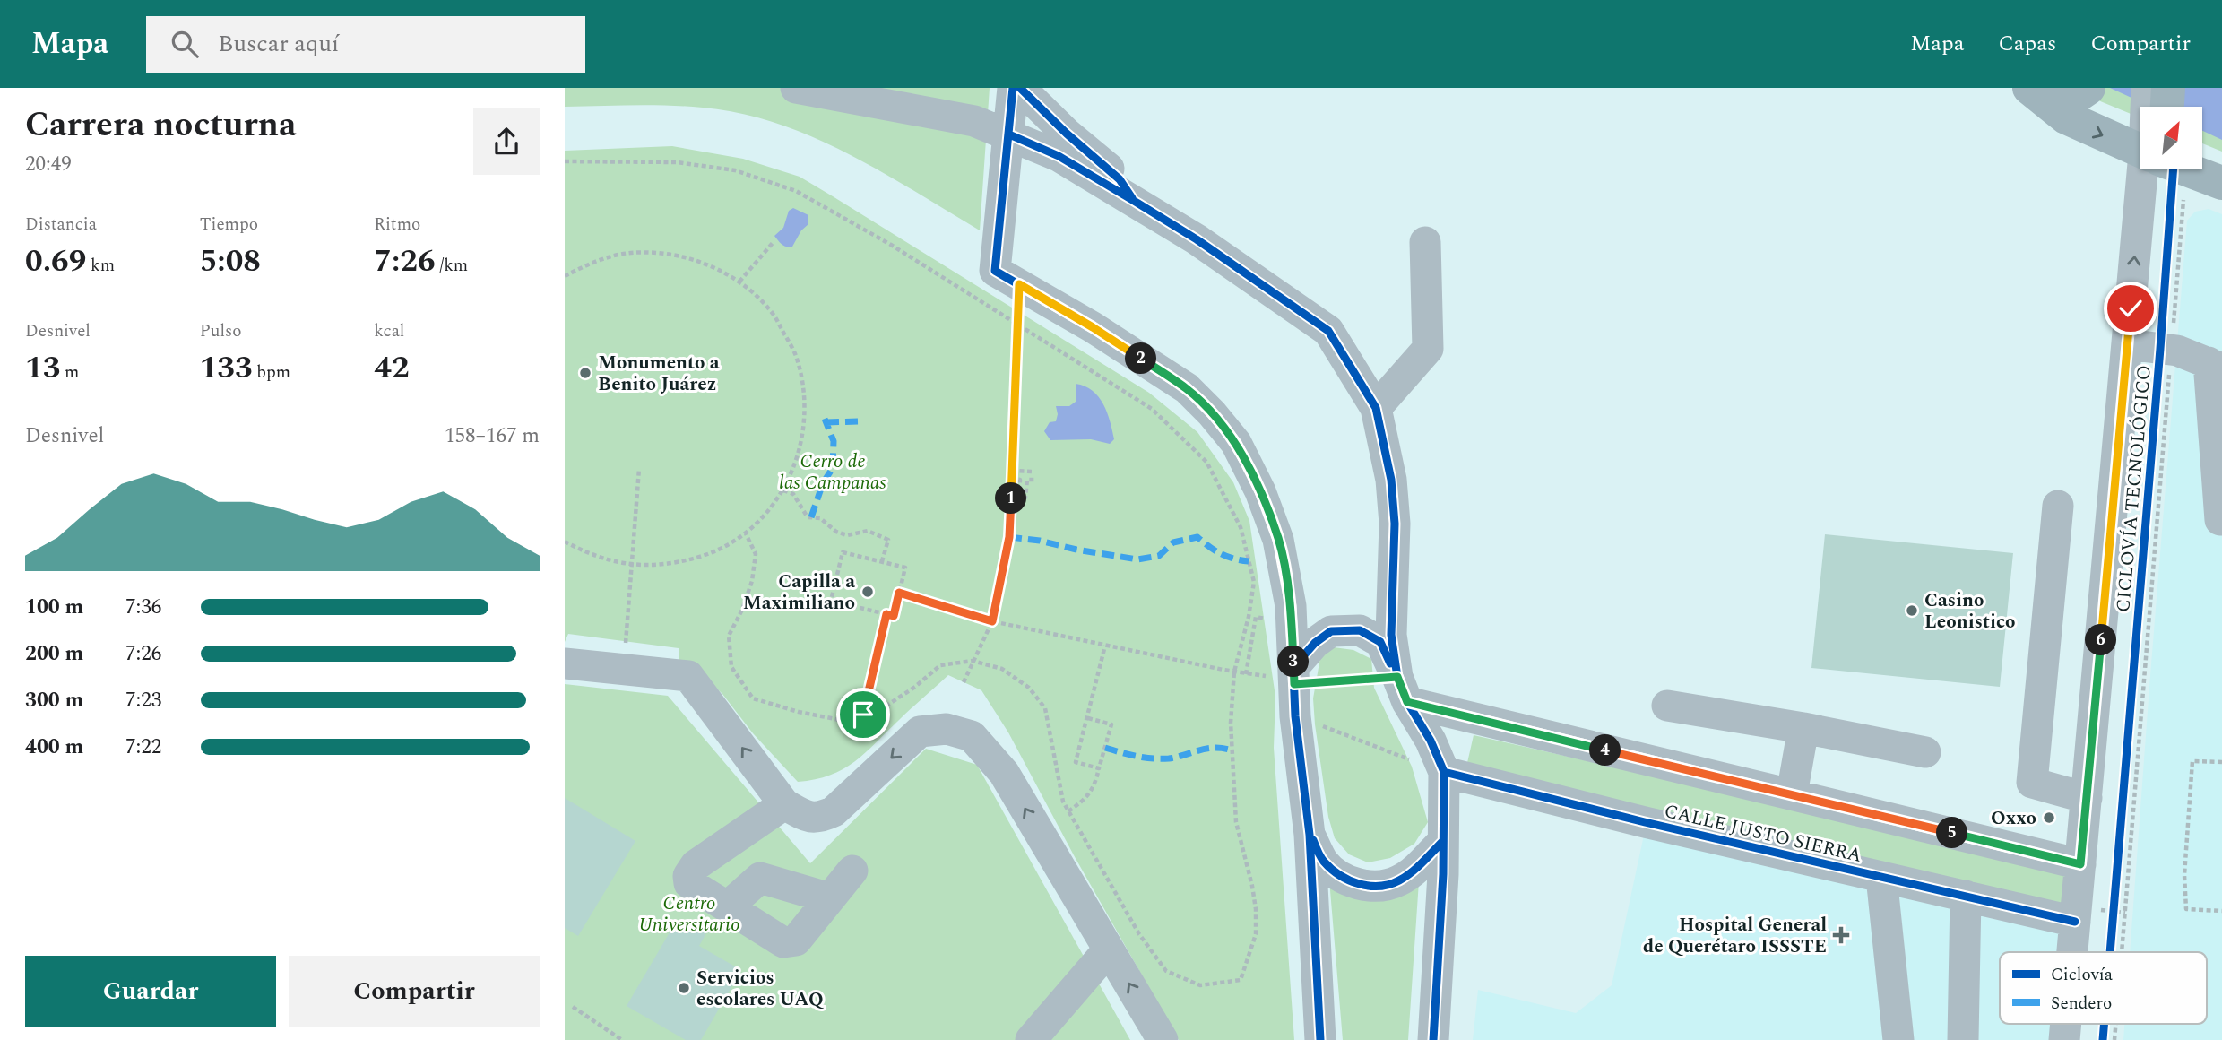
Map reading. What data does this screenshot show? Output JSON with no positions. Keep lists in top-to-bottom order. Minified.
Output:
{"streets":{"street":["CALLE JUSTO SIERRA"],"cycle path":["CICLOVÍA TECNOLÓGICO"]},"parks":["Cerro de las Campanas","Centro Universitario"],"places":{"other":["Monumento a Benito Juárez","Capilla a Maximiliano","Casino Leonistico","Oxxo","Servicios escolares UAQ"],"health":["Hospital General de Querétaro ISSSTE"]},"legend":["Ciclovía","Sendero"],"north":"top right","page":{"header":"Mapa","search":"Buscar aquí","nav":["Mapa","Capas","Compartir"],"heading":["Carrera nocturna","20:49"],"stats":[["Distancia","0.69 km"],["Tiempo","5:08"],["Ritmo","7:26 /km"],["Desnivel","13 m"],["Pulso","133 bpm"],["kcal","42"]],"pins":["2","1","6","3","4","5"],"chart":["Desnivel","158–167 m"],"list":[{"name":"100 m","note":"7:36"},{"name":"200 m","note":"7:26"},{"name":"300 m","note":"7:23"},{"name":"400 m","note":"7:22"}],"buttons":["Guardar","Compartir"]}}
